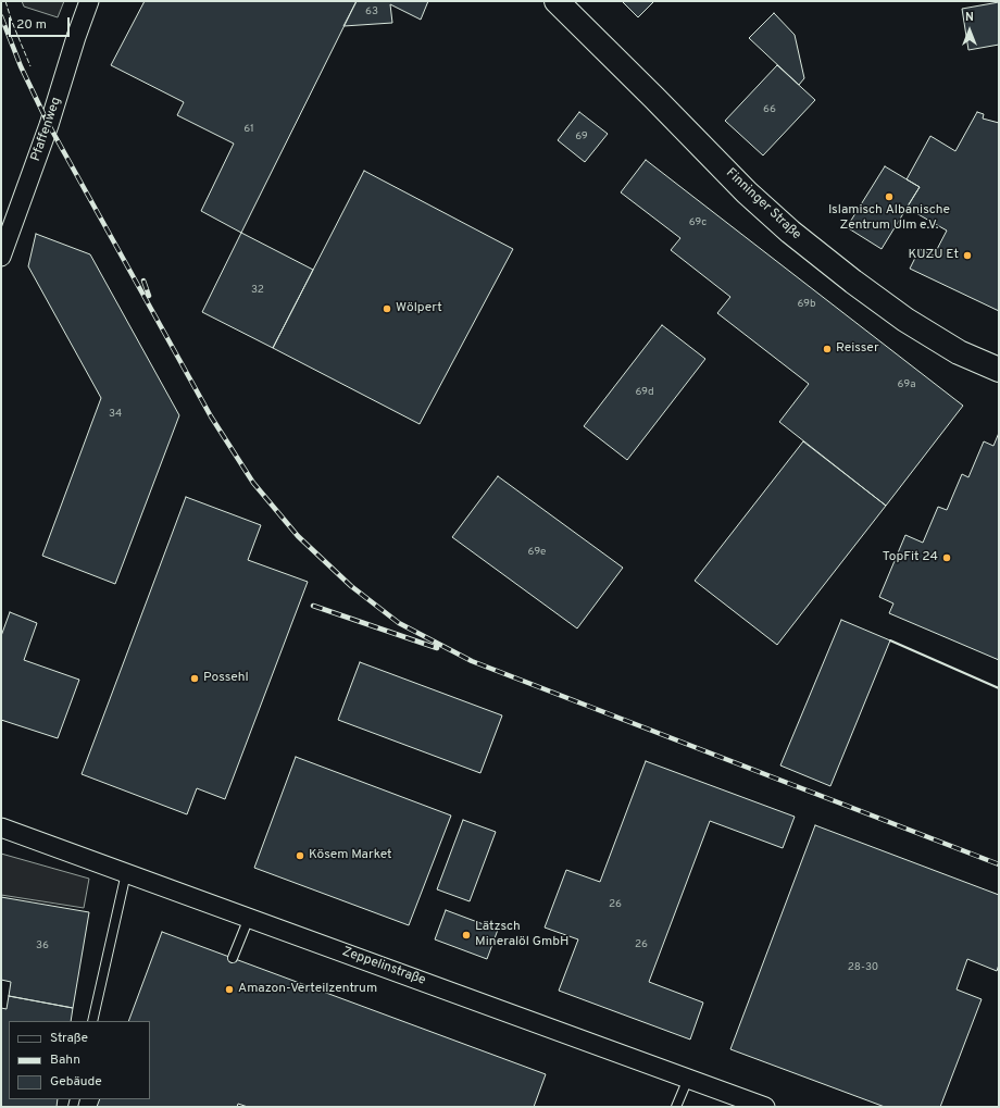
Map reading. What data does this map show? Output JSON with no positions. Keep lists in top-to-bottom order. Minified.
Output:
{"streets":{"street":["Pfaffenweg","Finninger Straße","Zeppelinstraße"]},"places":["Islamisch Albanische Zentrum Ulm e.V.","KUZU Et","Wölpert","Reisser","TopFit 24","Possehl","Kösem Market","Lätzsch Mineralöl GmbH","Amazon-Verteilzentrum"],"house_numbers":["63","66","61","69","69c","32","69b","69a","69d","34","69e","26","26","36","28-30"],"legend":["Straße","Bahn","Gebäude"],"scale_bar":"20 m","north":"top"}
